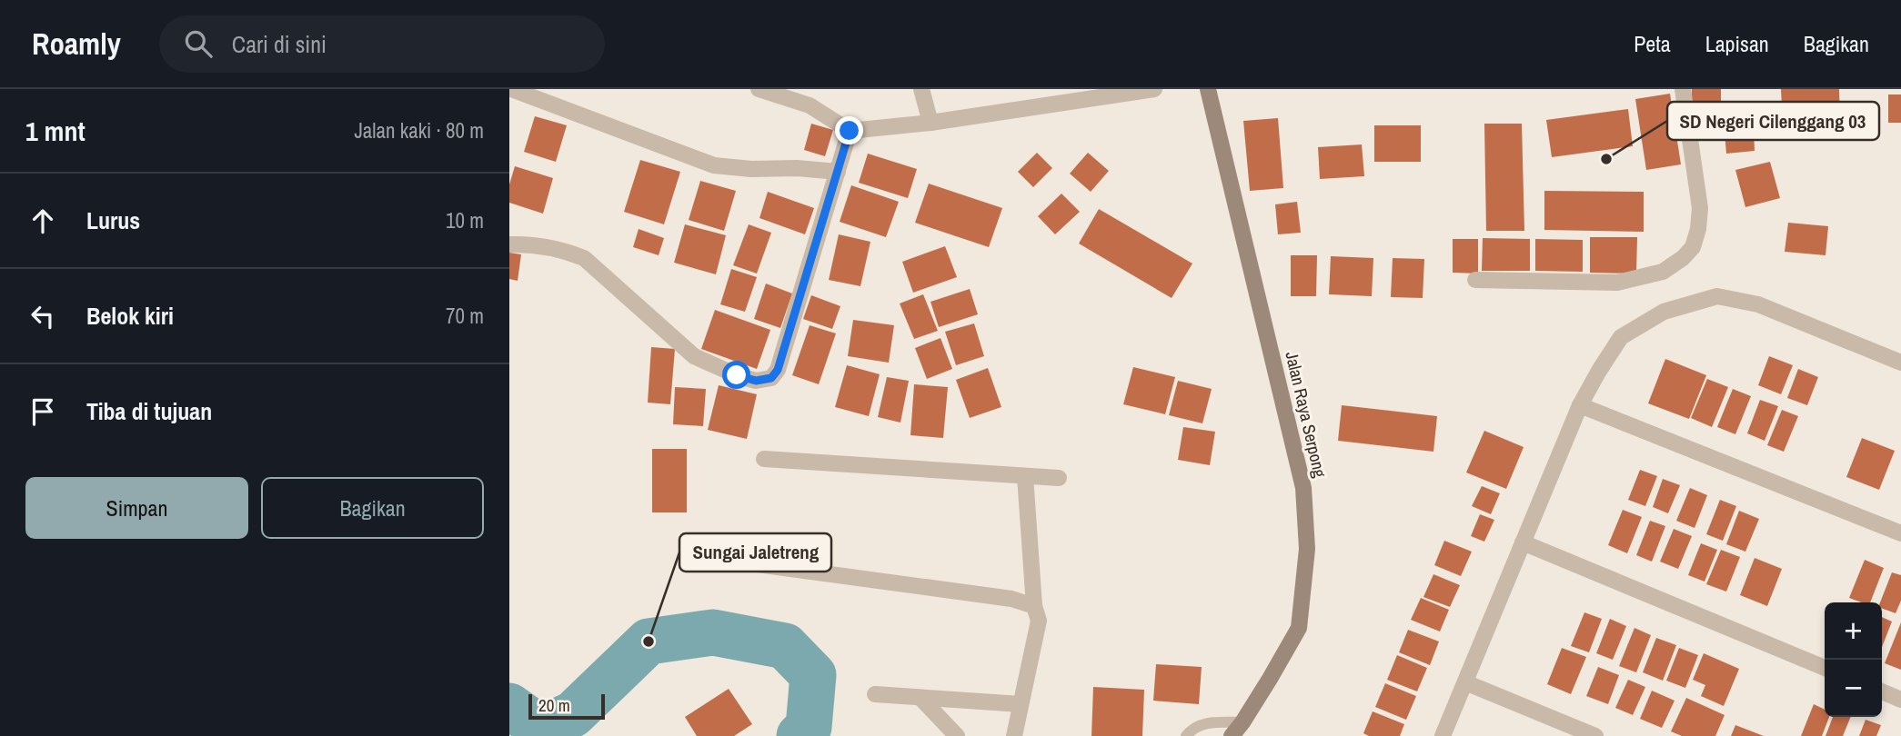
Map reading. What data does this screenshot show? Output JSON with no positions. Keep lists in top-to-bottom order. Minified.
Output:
{"streets":{"main road":["Jalan Raya Serpong"]},"places":["SD Negeri Cilenggang 03","Sungai Jaletreng"],"scale_bar":"20 m","page":{"header":"Roamly","search":"Cari di sini","nav":["Peta","Lapisan","Bagikan"],"heading":["1 mnt","Jalan kaki · 80 m"],"list":[["Lurus","10 m"],["Belok kiri","70 m"],"Tiba di tujuan"],"buttons":["Simpan","Bagikan"],"map_buttons":["+","−"],"scale":"20 m"}}
